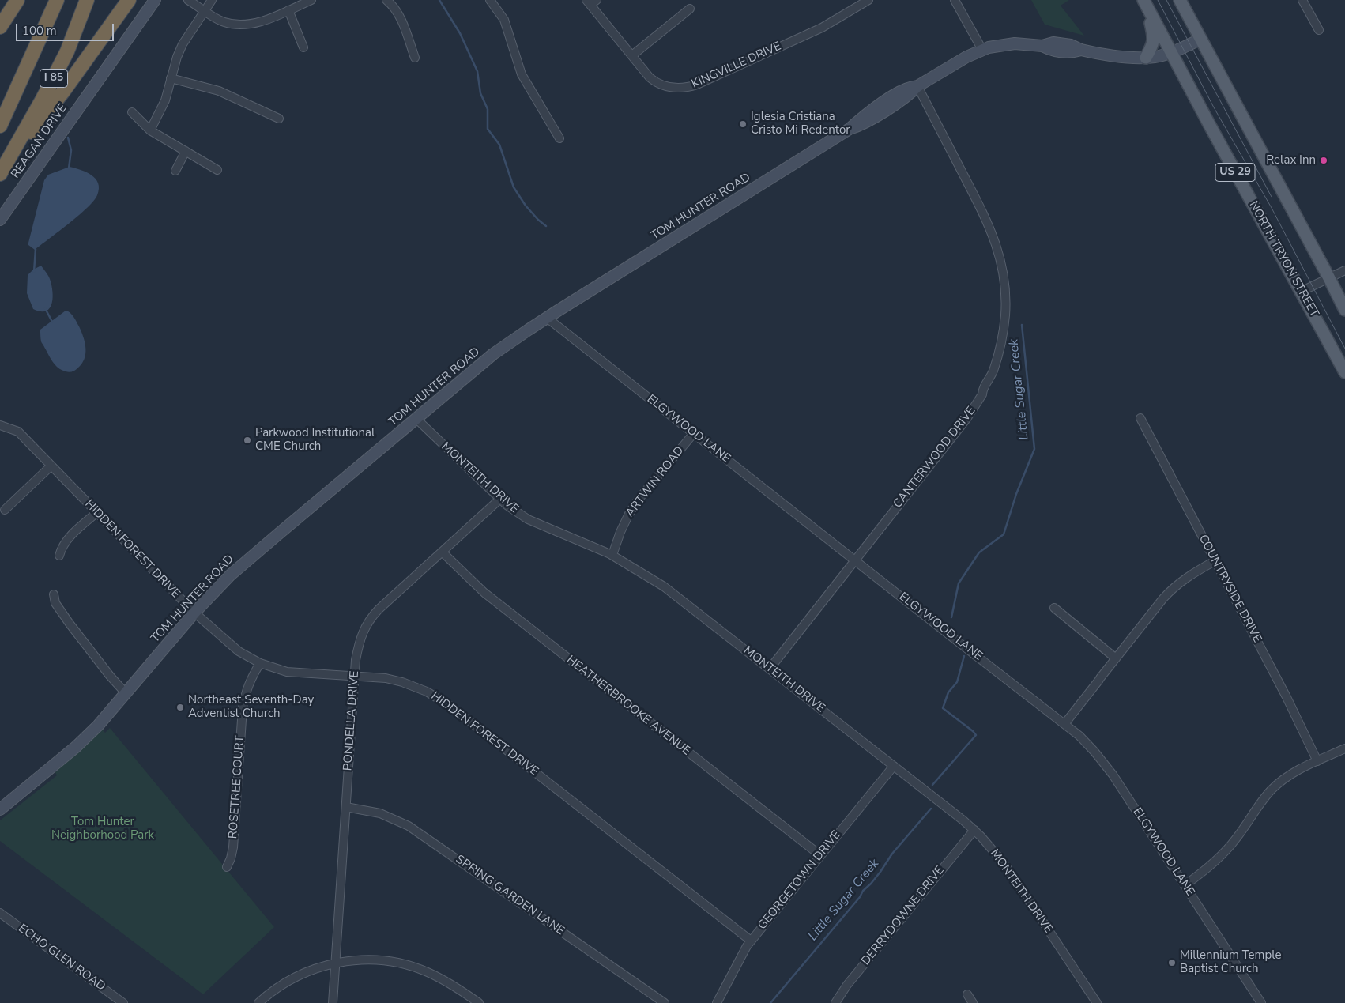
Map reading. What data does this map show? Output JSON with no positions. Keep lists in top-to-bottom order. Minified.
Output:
{"streets":{"highway":["I 85"],"main road":["US 29","NORTH TRYON STREET"],"street":["KINGVILLE DRIVE","REAGAN DRIVE","TOM HUNTER ROAD","ELGYWOOD LANE","CANTERWOOD DRIVE","MONTEITH DRIVE","ARTWIN ROAD","HIDDEN FOREST DRIVE","COUNTRYSIDE DRIVE","HEATHERBROOKE AVENUE","PONDELLA DRIVE","ROSETREE COURT","GEORGETOWN DRIVE","SPRING GARDEN LANE","DERRYDOWNE DRIVE","ECHO GLEN ROAD"]},"crossings":[["US 29","TOM HUNTER ROAD"],["TOM HUNTER ROAD","NORTH TRYON STREET"],["TOM HUNTER ROAD","ELGYWOOD LANE"],["TOM HUNTER ROAD","CANTERWOOD DRIVE"],["TOM HUNTER ROAD","MONTEITH DRIVE"],["TOM HUNTER ROAD","HIDDEN FOREST DRIVE"],["ELGYWOOD LANE","CANTERWOOD DRIVE"],["ELGYWOOD LANE","ARTWIN ROAD"],["CANTERWOOD DRIVE","MONTEITH DRIVE"],["MONTEITH DRIVE","ARTWIN ROAD"],["MONTEITH DRIVE","PONDELLA DRIVE"],["MONTEITH DRIVE","GEORGETOWN DRIVE"],["MONTEITH DRIVE","DERRYDOWNE DRIVE"],["HIDDEN FOREST DRIVE","PONDELLA DRIVE"],["HIDDEN FOREST DRIVE","ROSETREE COURT"],["HIDDEN FOREST DRIVE","GEORGETOWN DRIVE"],["HEATHERBROOKE AVENUE","PONDELLA DRIVE"],["HEATHERBROOKE AVENUE","GEORGETOWN DRIVE"],["PONDELLA DRIVE","SPRING GARDEN LANE"]],"water":["Little Sugar Creek"],"parks":["Tom Hunter Neighborhood Park"],"places":["Iglesia Cristiana Cristo Mi Redentor","Relax Inn","Parkwood Institutional CME Church","Northeast Seventh-Day Adventist Church","Millennium Temple Baptist Church"],"scale_bar":"100 m"}
